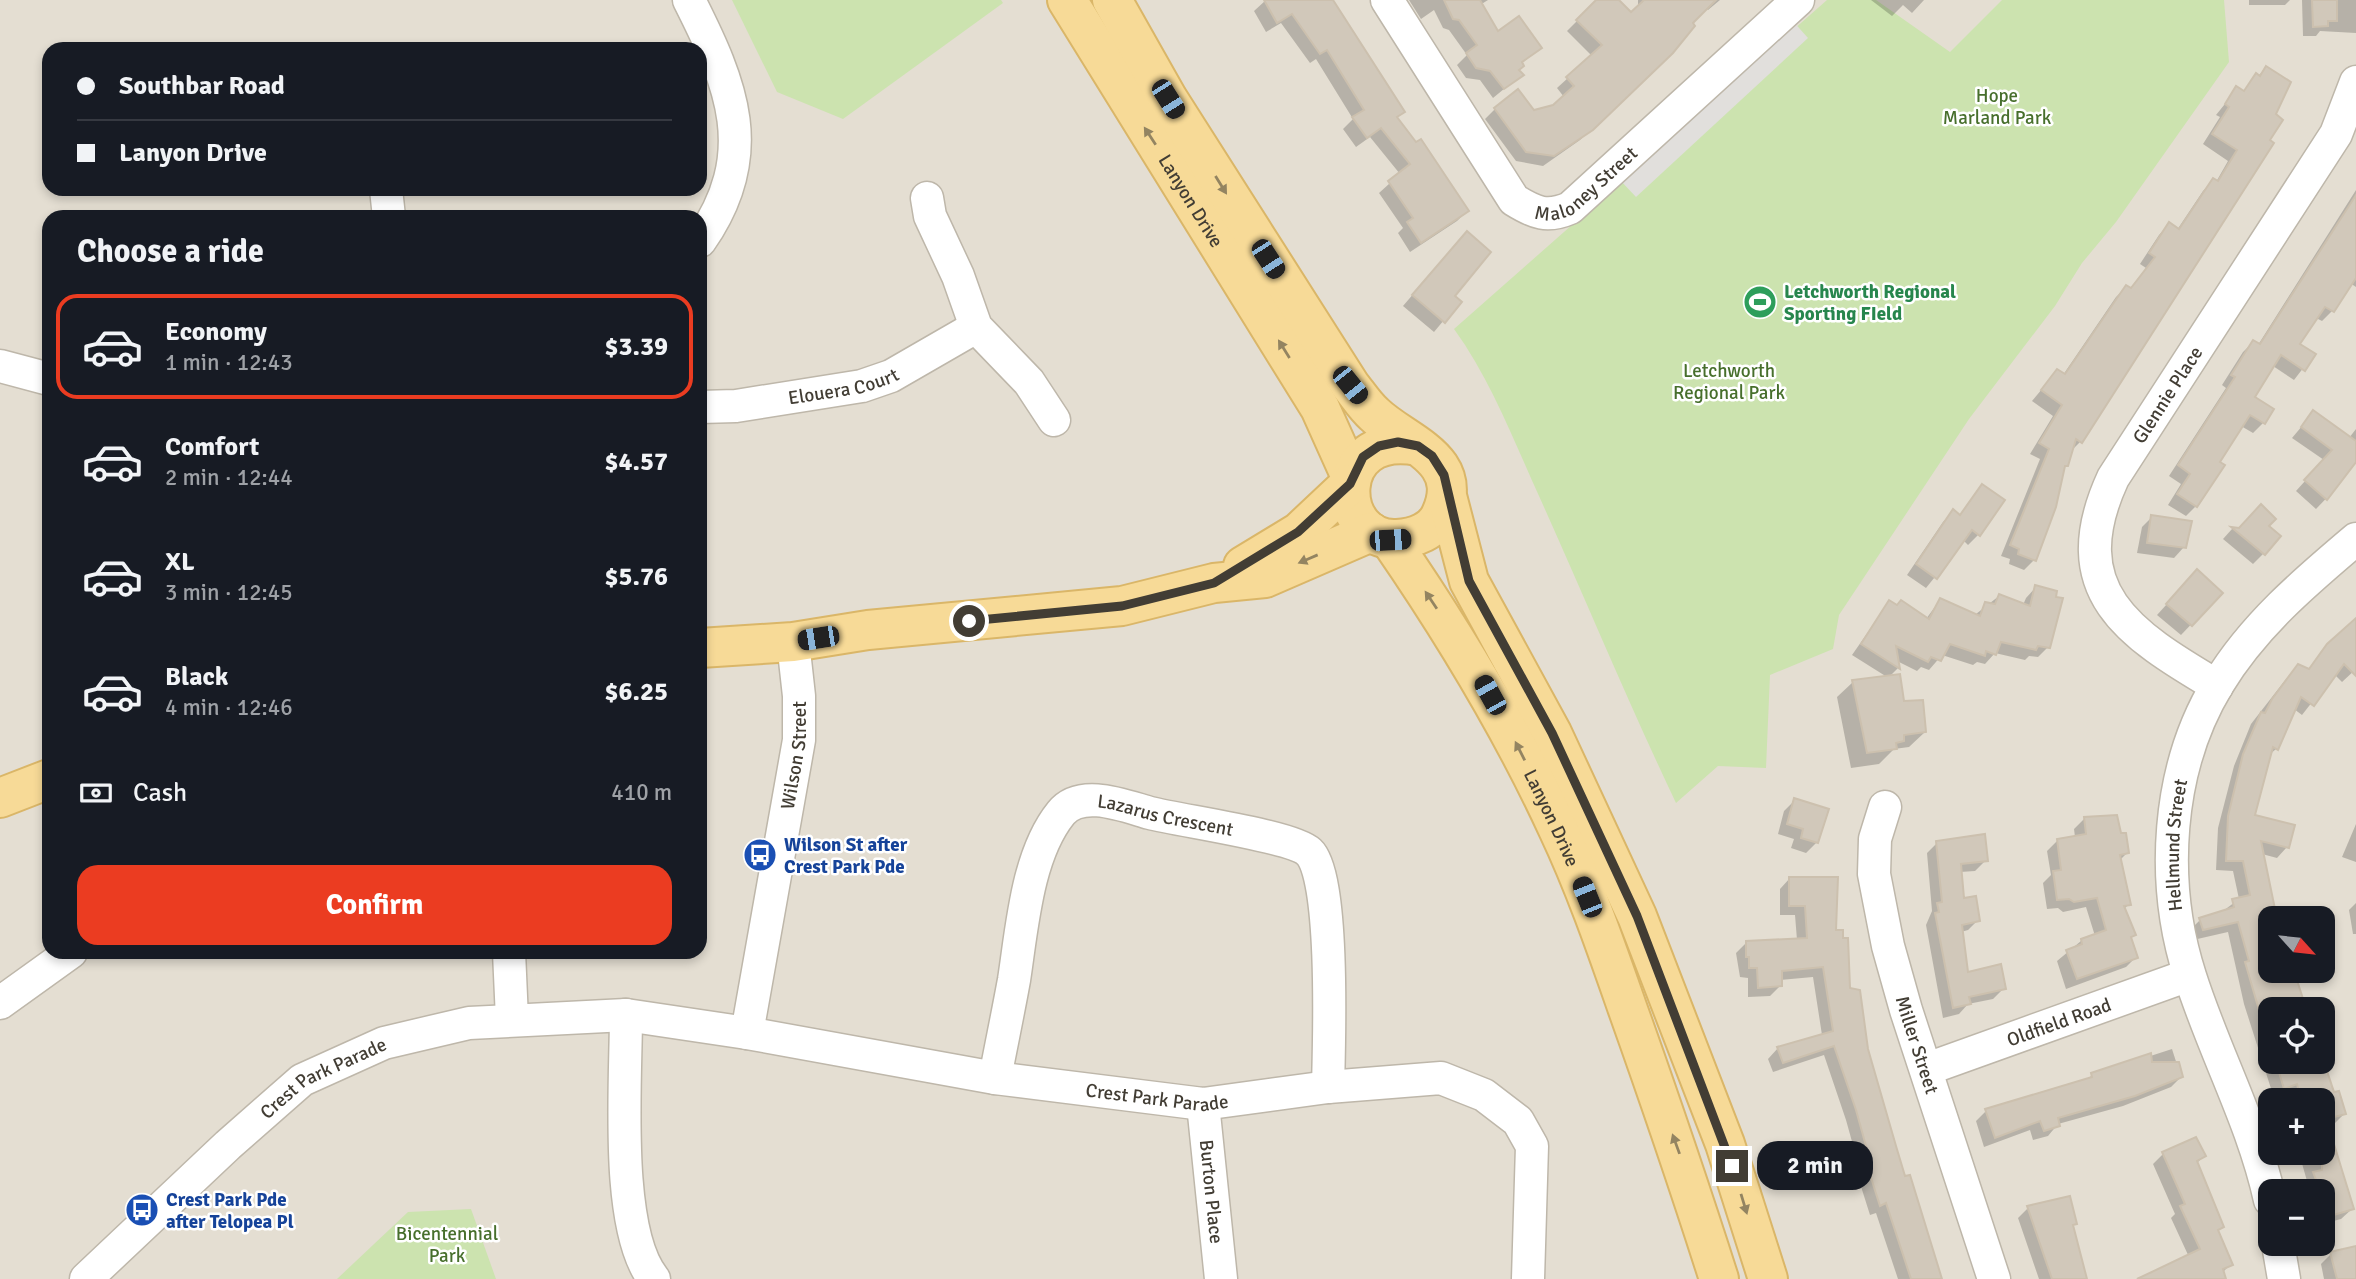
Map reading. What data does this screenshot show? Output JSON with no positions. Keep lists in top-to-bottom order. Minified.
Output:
{"streets":{"main road":["Lanyon Drive"],"street":["Maloney Street","Elouera Court","Glennie Place","Wilson Street","Lazarus Crescent","Hellmund Street","Oldfield Road","Miller Street","Crest Park Parade","Burton Place"]},"crossings":[["Glennie Place","Hellmund Street"],["Wilson Street","Crest Park Parade"],["Lazarus Crescent","Crest Park Parade"],["Hellmund Street","Oldfield Road"],["Oldfield Road","Miller Street"],["Crest Park Parade","Burton Place"]],"parks":["Hope Marland Park","Letchworth Regional Park","Bicentennial Park"],"places":{"sports":["Letchworth Regional Sporting FIeld"],"bus stop":["Wilson St after Crest Park Pde","Crest Park Pde after Telopea Pl"]},"north":"bottom right","page":{"banner":["Southbar Road","Lanyon Drive"],"heading":"Choose a ride","list":[{"name":"Economy","note":"1 min · 12:43","value":"$3.39"},{"name":"Comfort","note":"2 min · 12:44","value":"$4.57"},{"name":"XL","note":"3 min · 12:45","value":"$5.76"},{"name":"Black","note":"4 min · 12:46","value":"$6.25"}],"pay":["Cash","410 m"],"buttons":"Confirm","map_buttons":["+","−"],"bubble":"2 min"}}
